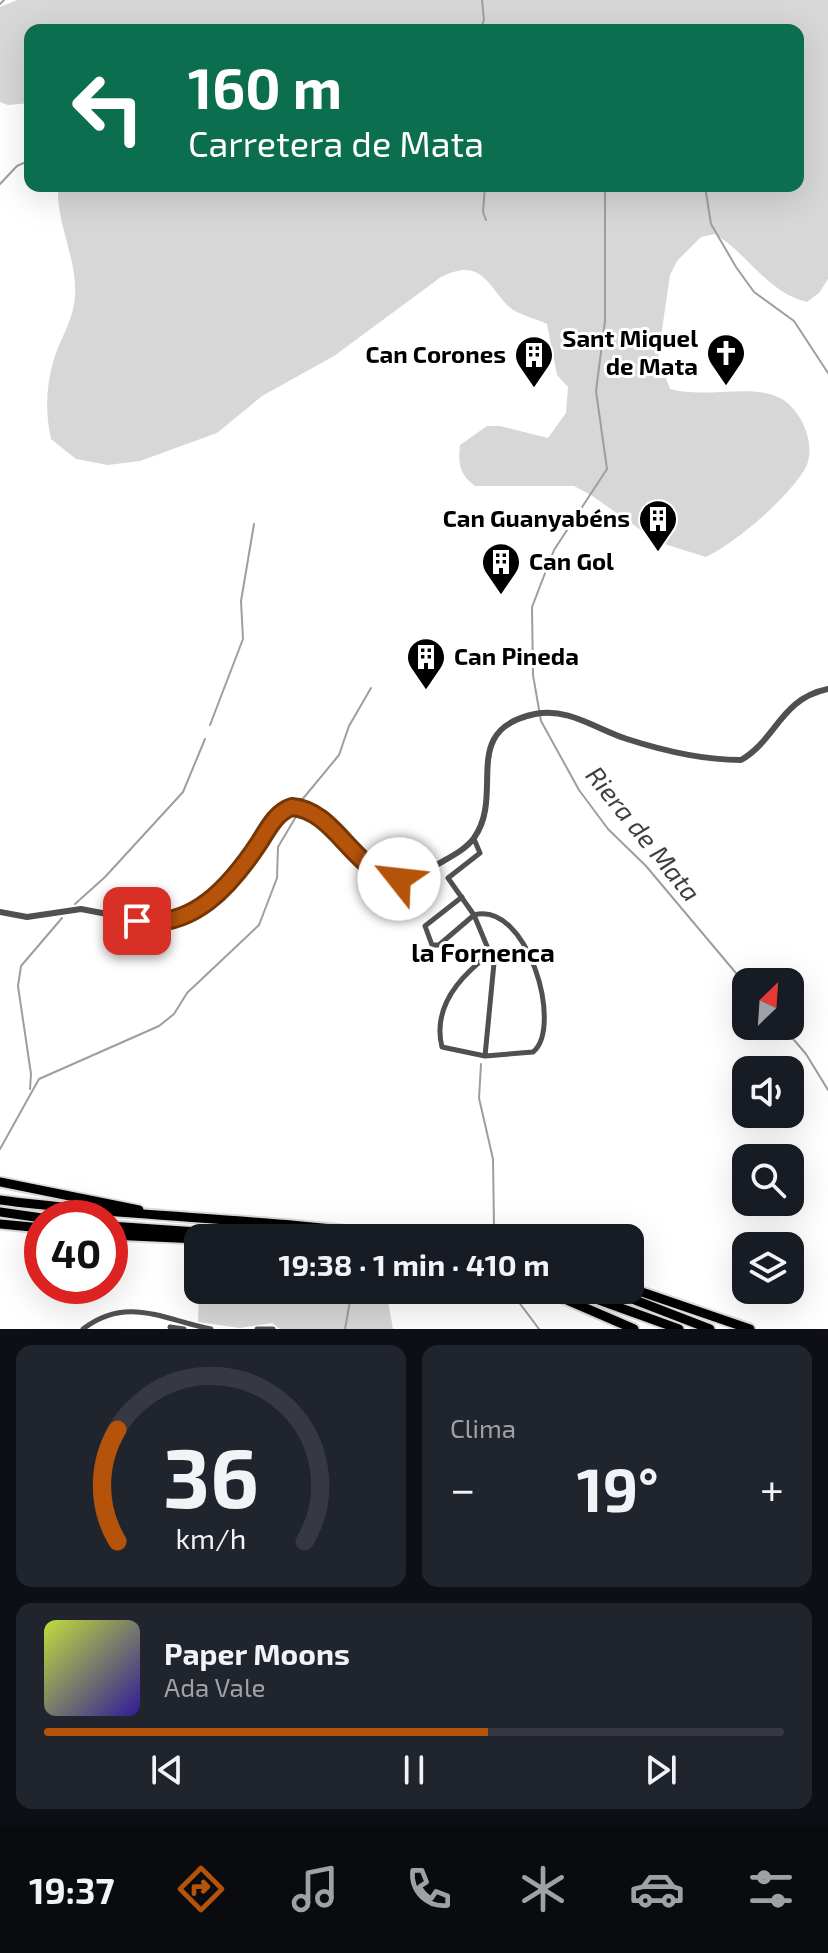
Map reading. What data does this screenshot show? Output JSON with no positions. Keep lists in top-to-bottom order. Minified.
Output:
{"districts":["la Fornenca"],"water":["Riera de Mata"],"places":{"church":["Sant Miquel de Mata"],"building":["Can Corones","Can Guanyabéns","Can Gol","Can Pineda"]},"north":"top right","page":{"turn":["160 m","Carretera de Mata"],"limit":"40","trip":"19:38 · 1 min · 410 m","tile":"Clima","heat":["−","19°","+"],"song":["Paper Moons","Ada Vale"],"tabs":"19:37","gauge":["36","km/h"]}}
